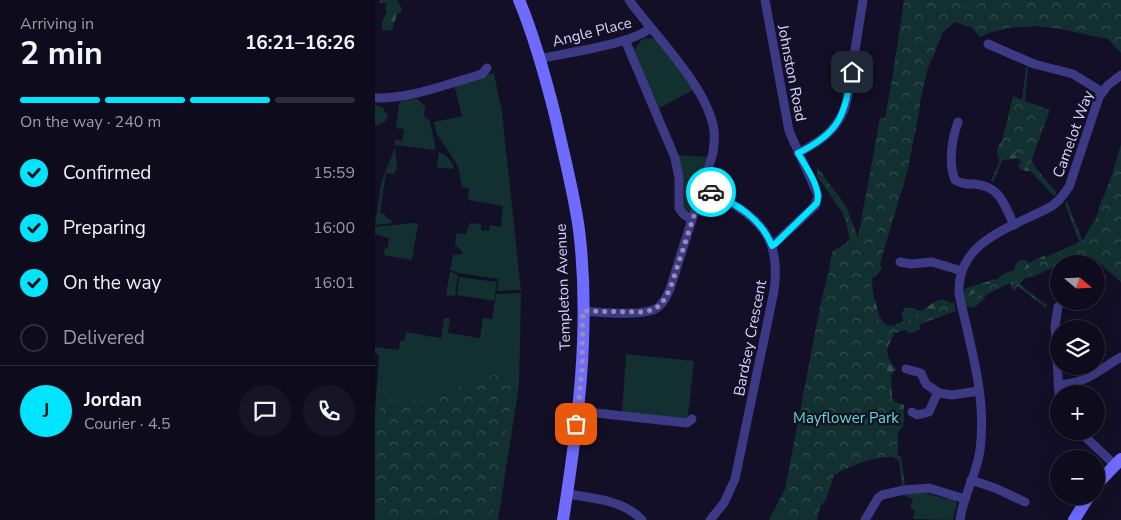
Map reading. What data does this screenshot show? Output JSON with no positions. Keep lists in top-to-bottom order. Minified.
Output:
{"streets":{"street":["Angle Place","Johnston Road","Camelot Way","Templeton Avenue","Bardsey Crescent"]},"crossings":[["Angle Place","Templeton Avenue"],["Johnston Road","Bardsey Crescent"]],"parks":["Mayflower Park"],"north":"right","page":{"heading":["2 min","Arriving in","16:21–16:26"],"panel":["Jordan","Courier · 4.5"],"bar":"On the way · 240 m","list":[["Confirmed","15:59"],["Preparing","16:00"],["On the way","16:01"],"Delivered"],"map_buttons":["+","−"],"round":"J"}}
